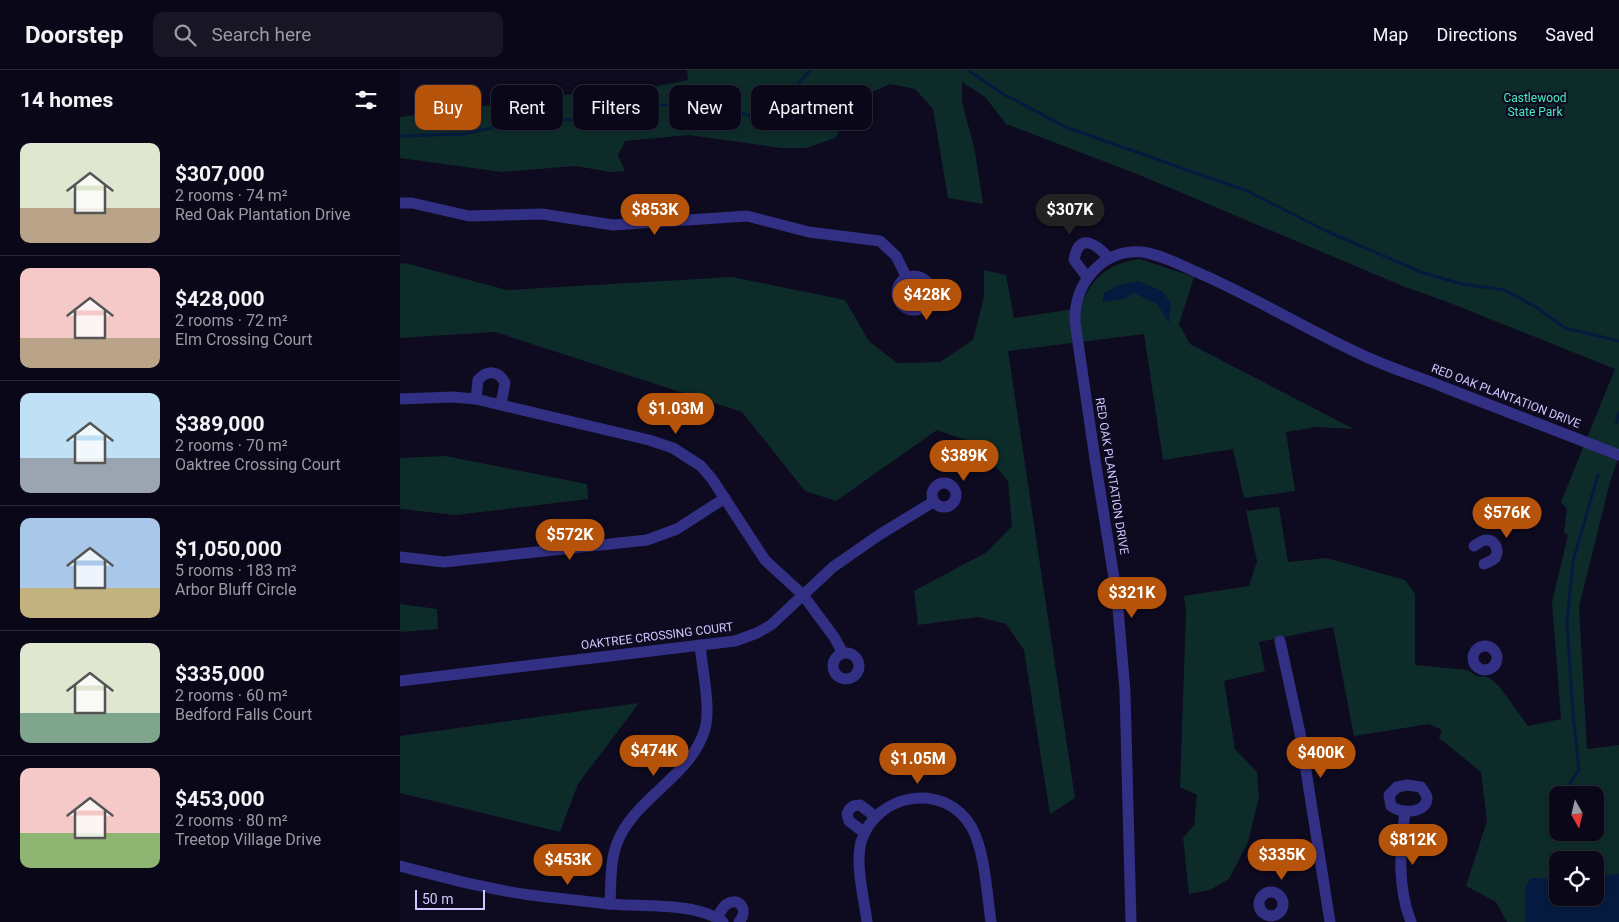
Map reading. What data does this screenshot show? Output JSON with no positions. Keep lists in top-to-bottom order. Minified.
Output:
{"streets":{"street":["RED OAK PLANTATION DRIVE","OAKTREE CROSSING COURT"]},"parks":["Castlewood State Park"],"scale_bar":"50 m","north":"bottom","page":{"header":"Doorstep","search":"Search here","nav":["Map","Directions","Saved"],"heading":"14 homes","chip":["Buy","Rent","Filters","New","Apartment"],"list":[{"name":"$307,000","note":"2 rooms · 74 m² · Red Oak Plantation Drive"},{"name":"$428,000","note":"2 rooms · 72 m² · Elm Crossing Court"},{"name":"$389,000","note":"2 rooms · 70 m² · Oaktree Crossing Court"},{"name":"$1,050,000","note":"5 rooms · 183 m² · Arbor Bluff Circle"},{"name":"$335,000","note":"2 rooms · 60 m² · Bedford Falls Court"},{"name":"$453,000","note":"2 rooms · 80 m² · Treetop Village Drive"}],"price":["$853K","$307K","$428K","$1.03M","$389K","$576K","$572K","$321K","$474K","$400K","$1.05M","$812K","$335K","$453K"],"scale":"50 m"}}
